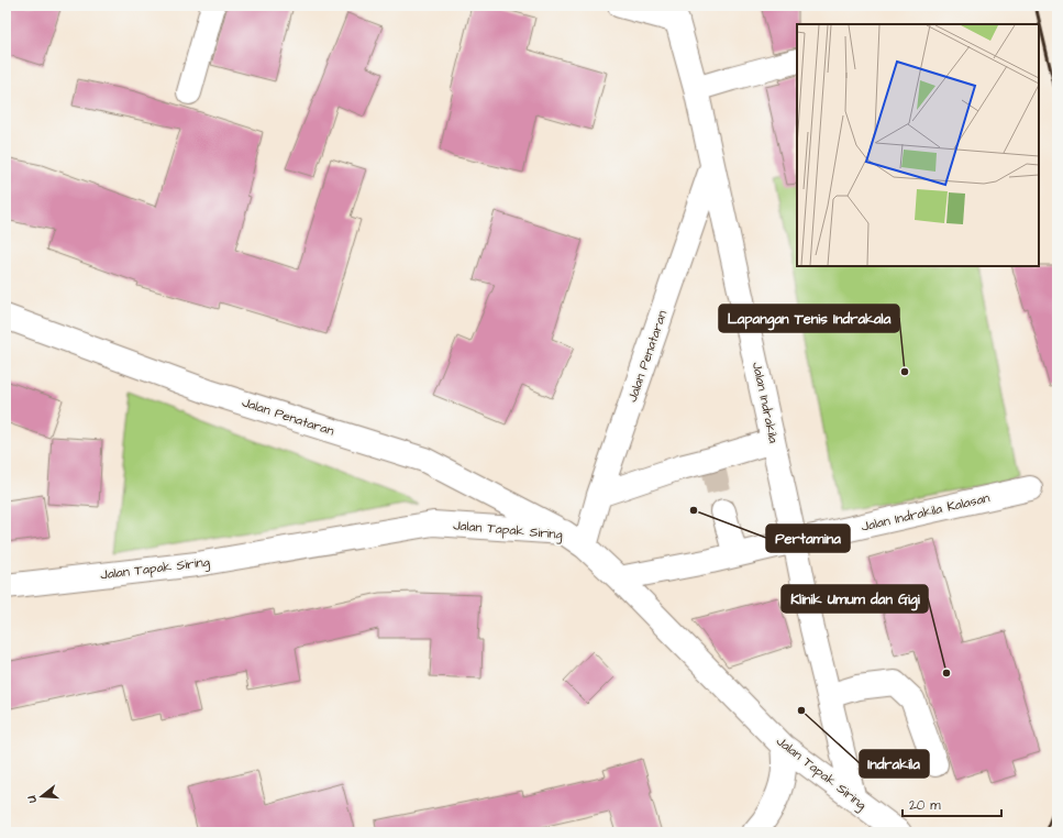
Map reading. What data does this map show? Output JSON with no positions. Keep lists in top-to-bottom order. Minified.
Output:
{"streets":{"street":["Jalan Penataran","Jalan Indrakila","Jalan Indrakila Kalasan","Jalan Tapak Siring"]},"crossings":[["Jalan Penataran","Jalan Indrakila"],["Jalan Penataran","Jalan Tapak Siring"],["Jalan Indrakila","Jalan Indrakila Kalasan"],["Jalan Indrakila","Jalan Tapak Siring"],["Jalan Indrakila Kalasan","Jalan Tapak Siring"]],"places":["Lapangan Tenis Indrakala","Pertamina","Klinik Umum dan Gigi","Indrakila"],"scale_bar":"20 m","north":"left"}
